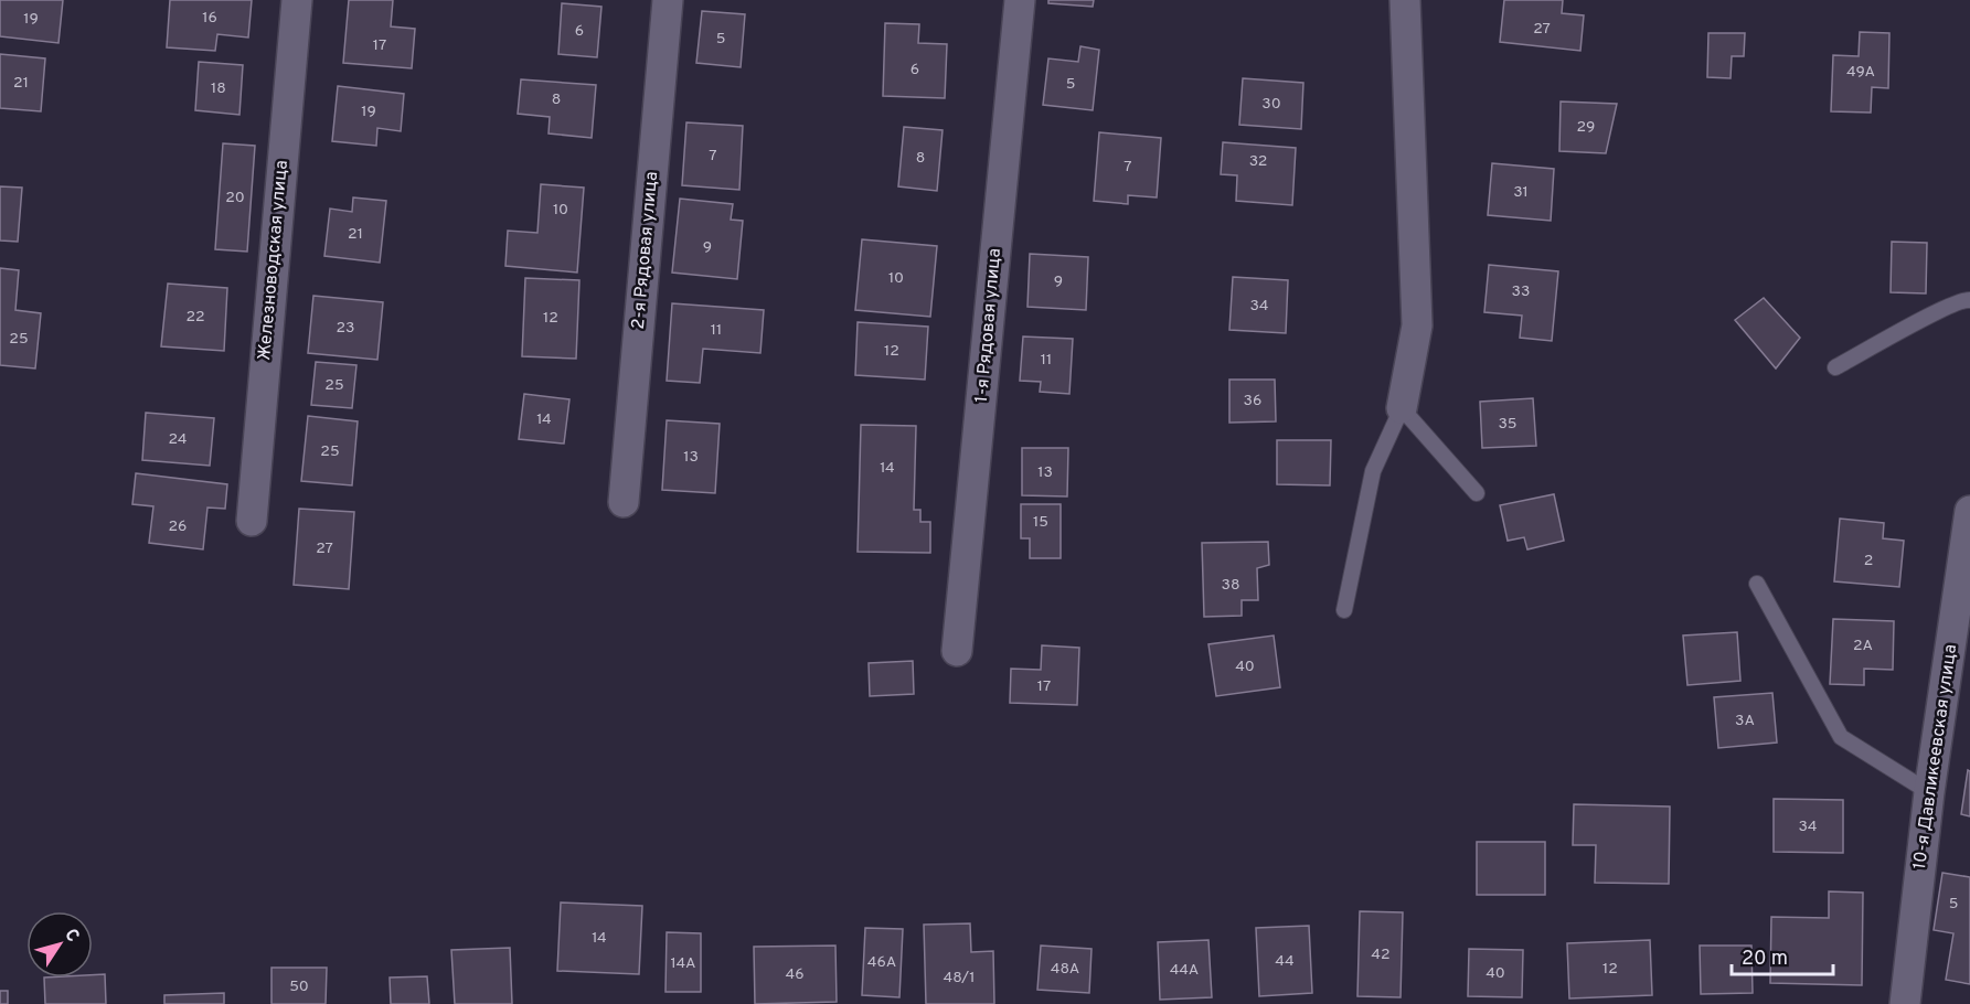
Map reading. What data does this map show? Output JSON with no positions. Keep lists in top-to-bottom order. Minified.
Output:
{"streets":{"street":["2-я Рядовая улица","Железноводская улица","1-я Рядовая улица","10-я Давликеевская улица"]},"house_numbers":["16","19","27","6","5","17","6","49А","21","5","18","8","30","19","29","7","8","32","7","31","20","10","21","9","10","9","33","34","22","12","23","11","25","12","11","25","36","14","35","24","25","13","14","13","15","26","27","2","38","2А","40","17","3А","34","5","14","42","44","46А","14А","48А","12","44А","40","46","48/1","50"],"scale_bar":"20 m","north":"top right"}
